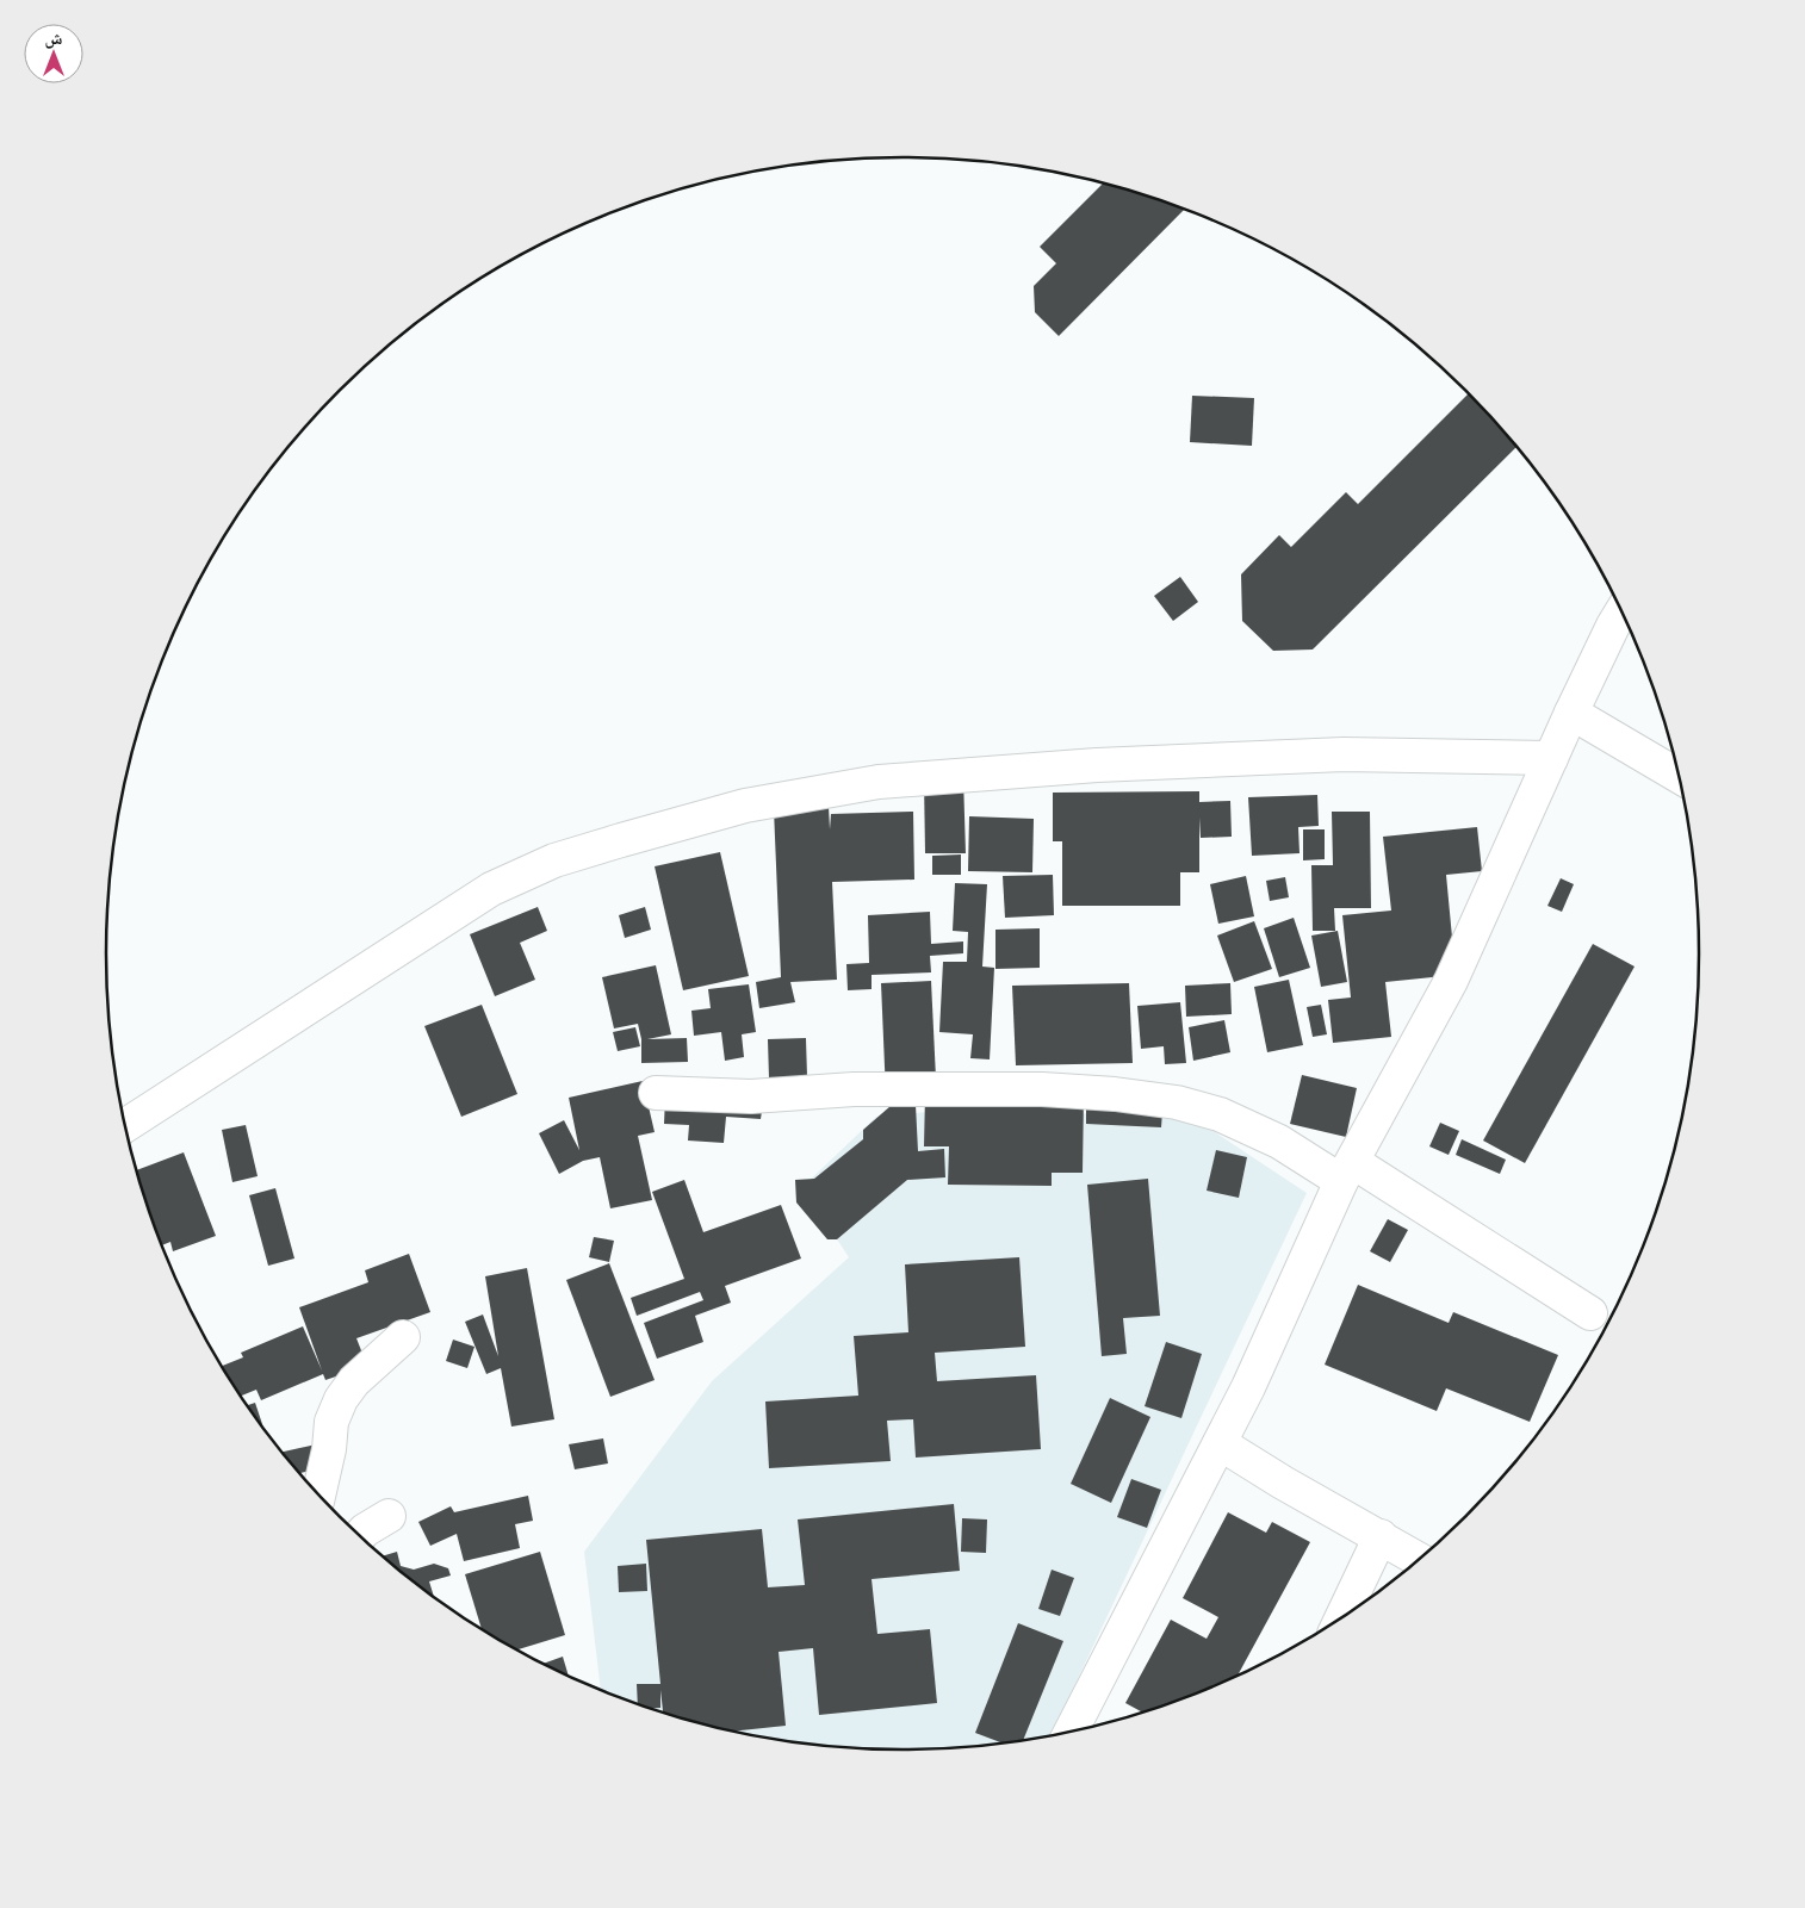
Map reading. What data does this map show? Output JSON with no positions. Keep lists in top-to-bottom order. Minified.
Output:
{"north":"top"}
